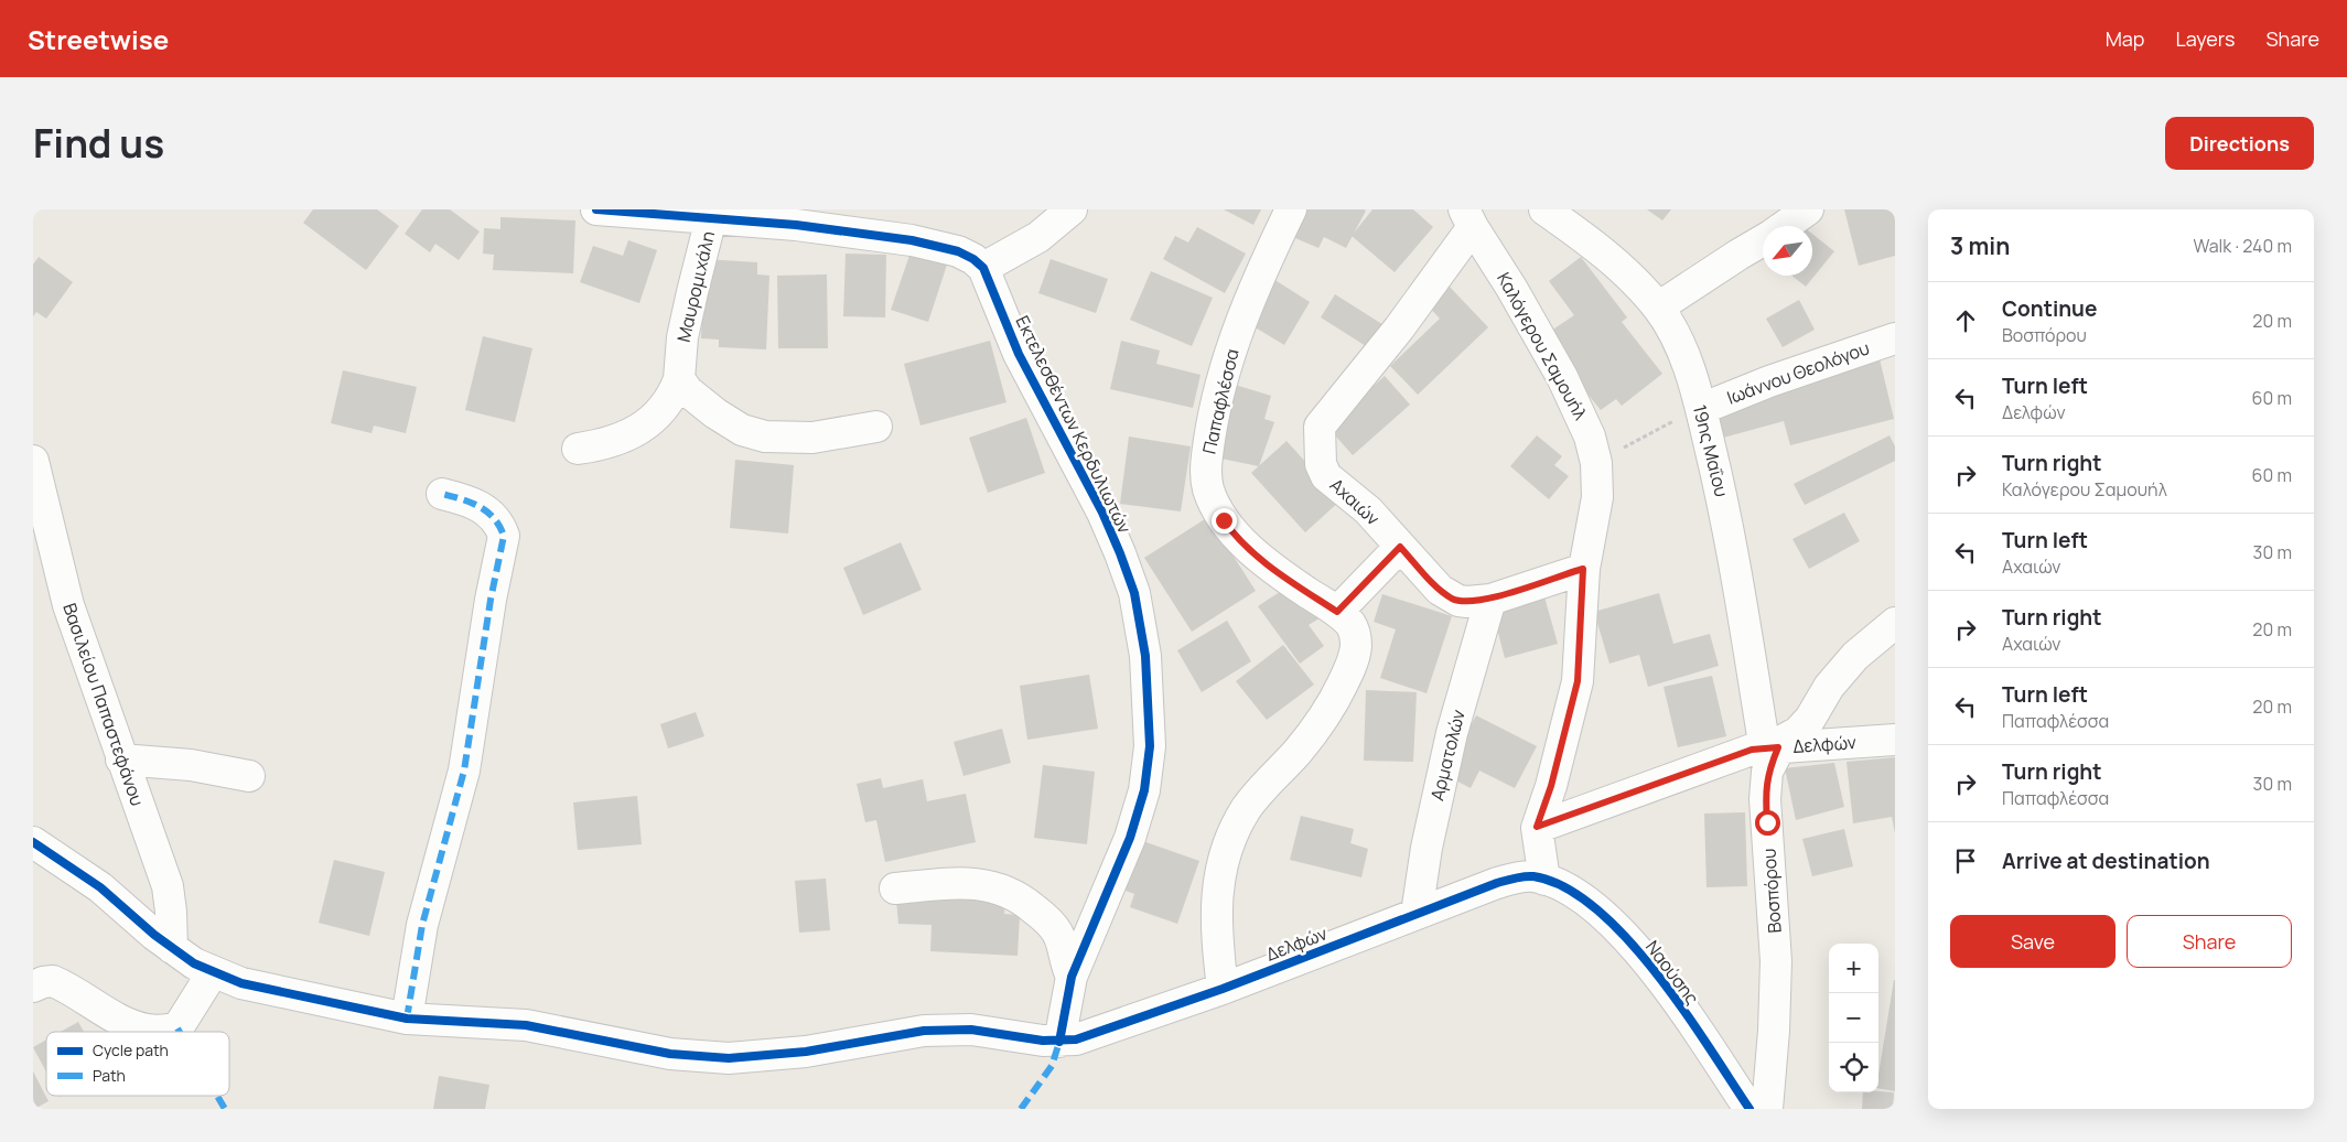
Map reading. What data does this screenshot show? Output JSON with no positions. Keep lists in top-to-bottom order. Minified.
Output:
{"streets":{"street":["Μαυρομιχάλη","Καλόγερου Σαμουήλ","Ιωάννου Θεολόγου","Παπαφλέσσα","Εκτελεσθέντων Κερδυλιωτών","19ης Μαΐου","Αχαιών","Βασιλείου Παπαστεφάνου","Δελφών","Αρματολών","Βοσπόρου","Ναούσης"]},"crossings":[["Καλόγερου Σαμουήλ","Αχαιών"],["Καλόγερου Σαμουήλ","Δελφών"],["Καλόγερου Σαμουήλ","Ναούσης"],["Ιωάννου Θεολόγου","19ης Μαΐου"],["Παπαφλέσσα","Δελφών"],["Εκτελεσθέντων Κερδυλιωτών","Δελφών"],["19ης Μαΐου","Δελφών"],["19ης Μαΐου","Βοσπόρου"],["Αχαιών","Αρματολών"],["Βασιλείου Παπαστεφάνου","Δελφών"],["Δελφών","Αρματολών"],["Δελφών","Βοσπόρου"],["Δελφών","Ναούσης"]],"legend":["Cycle path","Path"],"north":"bottom left","page":{"header":"Streetwise","nav":["Map","Layers","Share"],"title":"Find us","buttons":["Directions",["Save","Share"]],"heading":["3 min","Walk · 240 m"],"list":[["Continue","Βοσπόρου","20 m"],["Turn left","Δελφών","60 m"],["Turn right","Καλόγερου Σαμουήλ","60 m"],["Turn left","Αχαιών","30 m"],["Turn right","Αχαιών","20 m"],["Turn left","Παπαφλέσσα","20 m"],["Turn right","Παπαφλέσσα","30 m"],"Arrive at destination"],"map_buttons":["+","−"]}}
